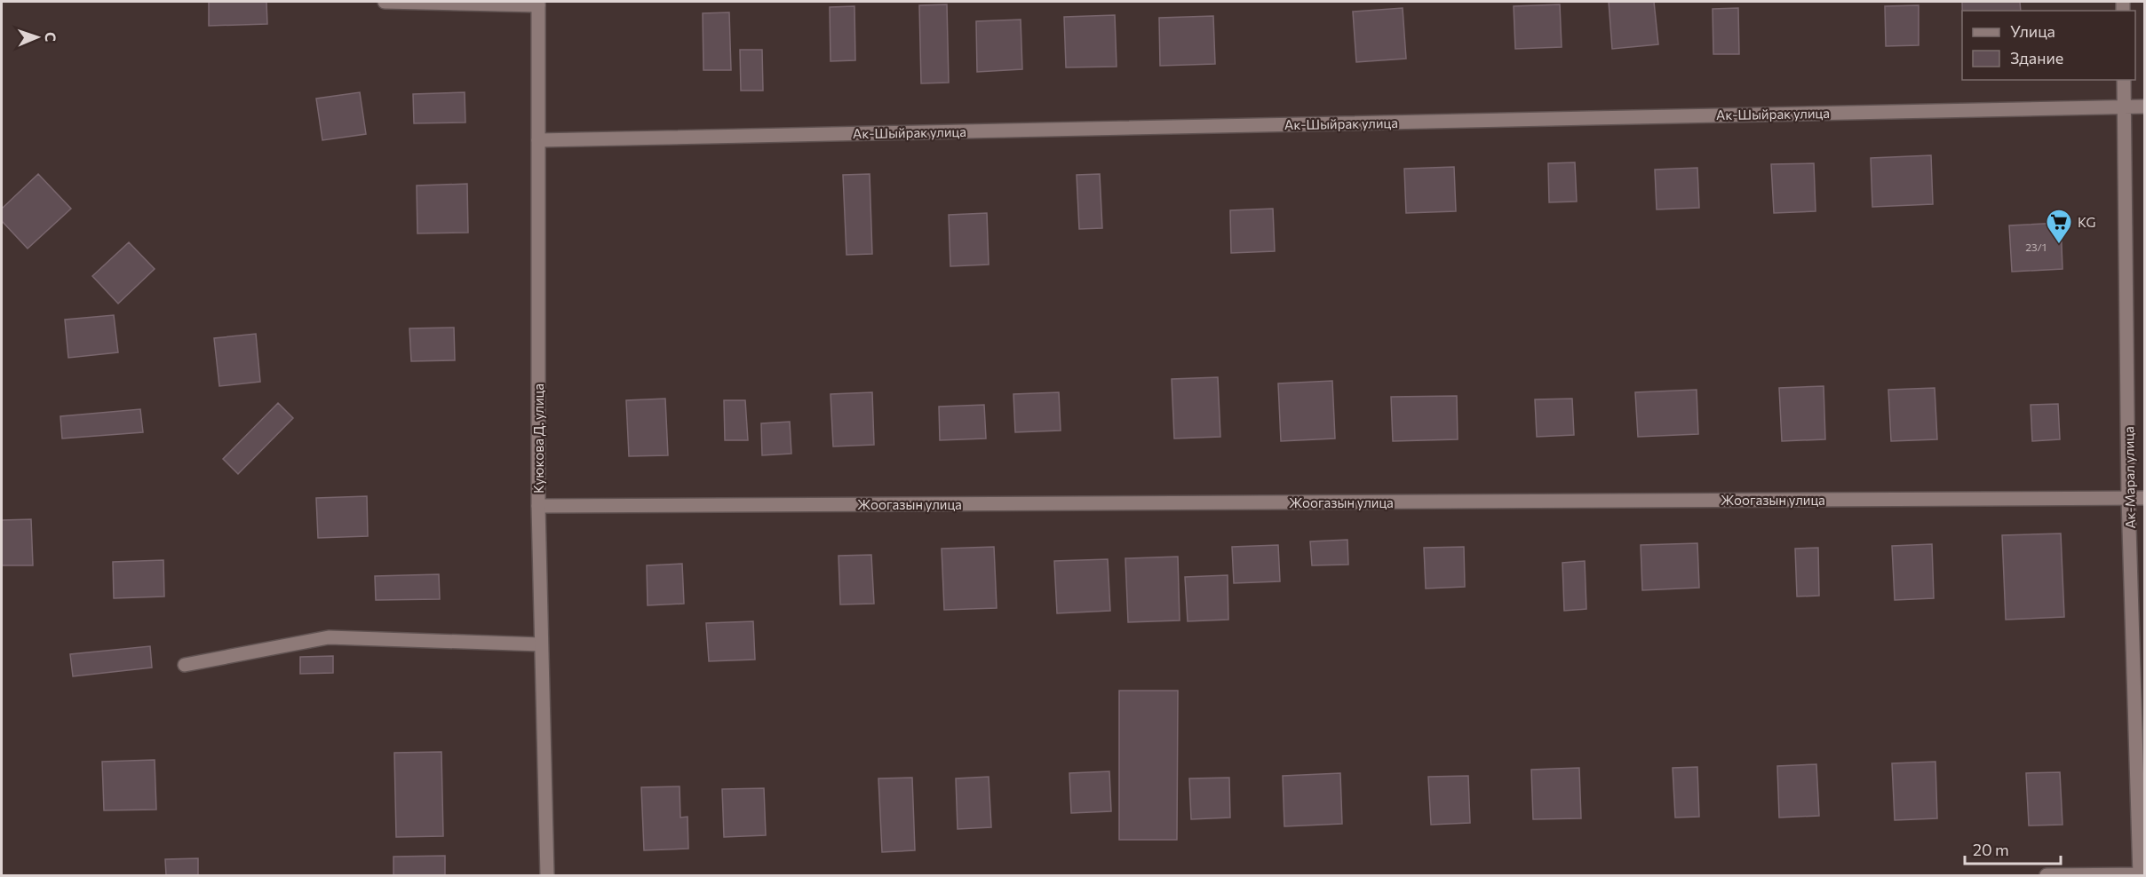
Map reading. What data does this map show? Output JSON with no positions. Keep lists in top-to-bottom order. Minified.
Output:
{"streets":{"street":["Ак-Шыйрак улица","Куюкова Д. улица","Ак-Марал улица","Жоогазын улица"]},"crossings":[["Ак-Шыйрак улица","Куюкова Д. улица"],["Ак-Шыйрак улица","Ак-Марал улица"],["Куюкова Д. улица","Жоогазын улица"],["Ак-Марал улица","Жоогазын улица"]],"places":{"supermarket":["KG"]},"house_numbers":["23/1"],"legend":["Улица","Здание"],"scale_bar":"20 m","north":"right"}
